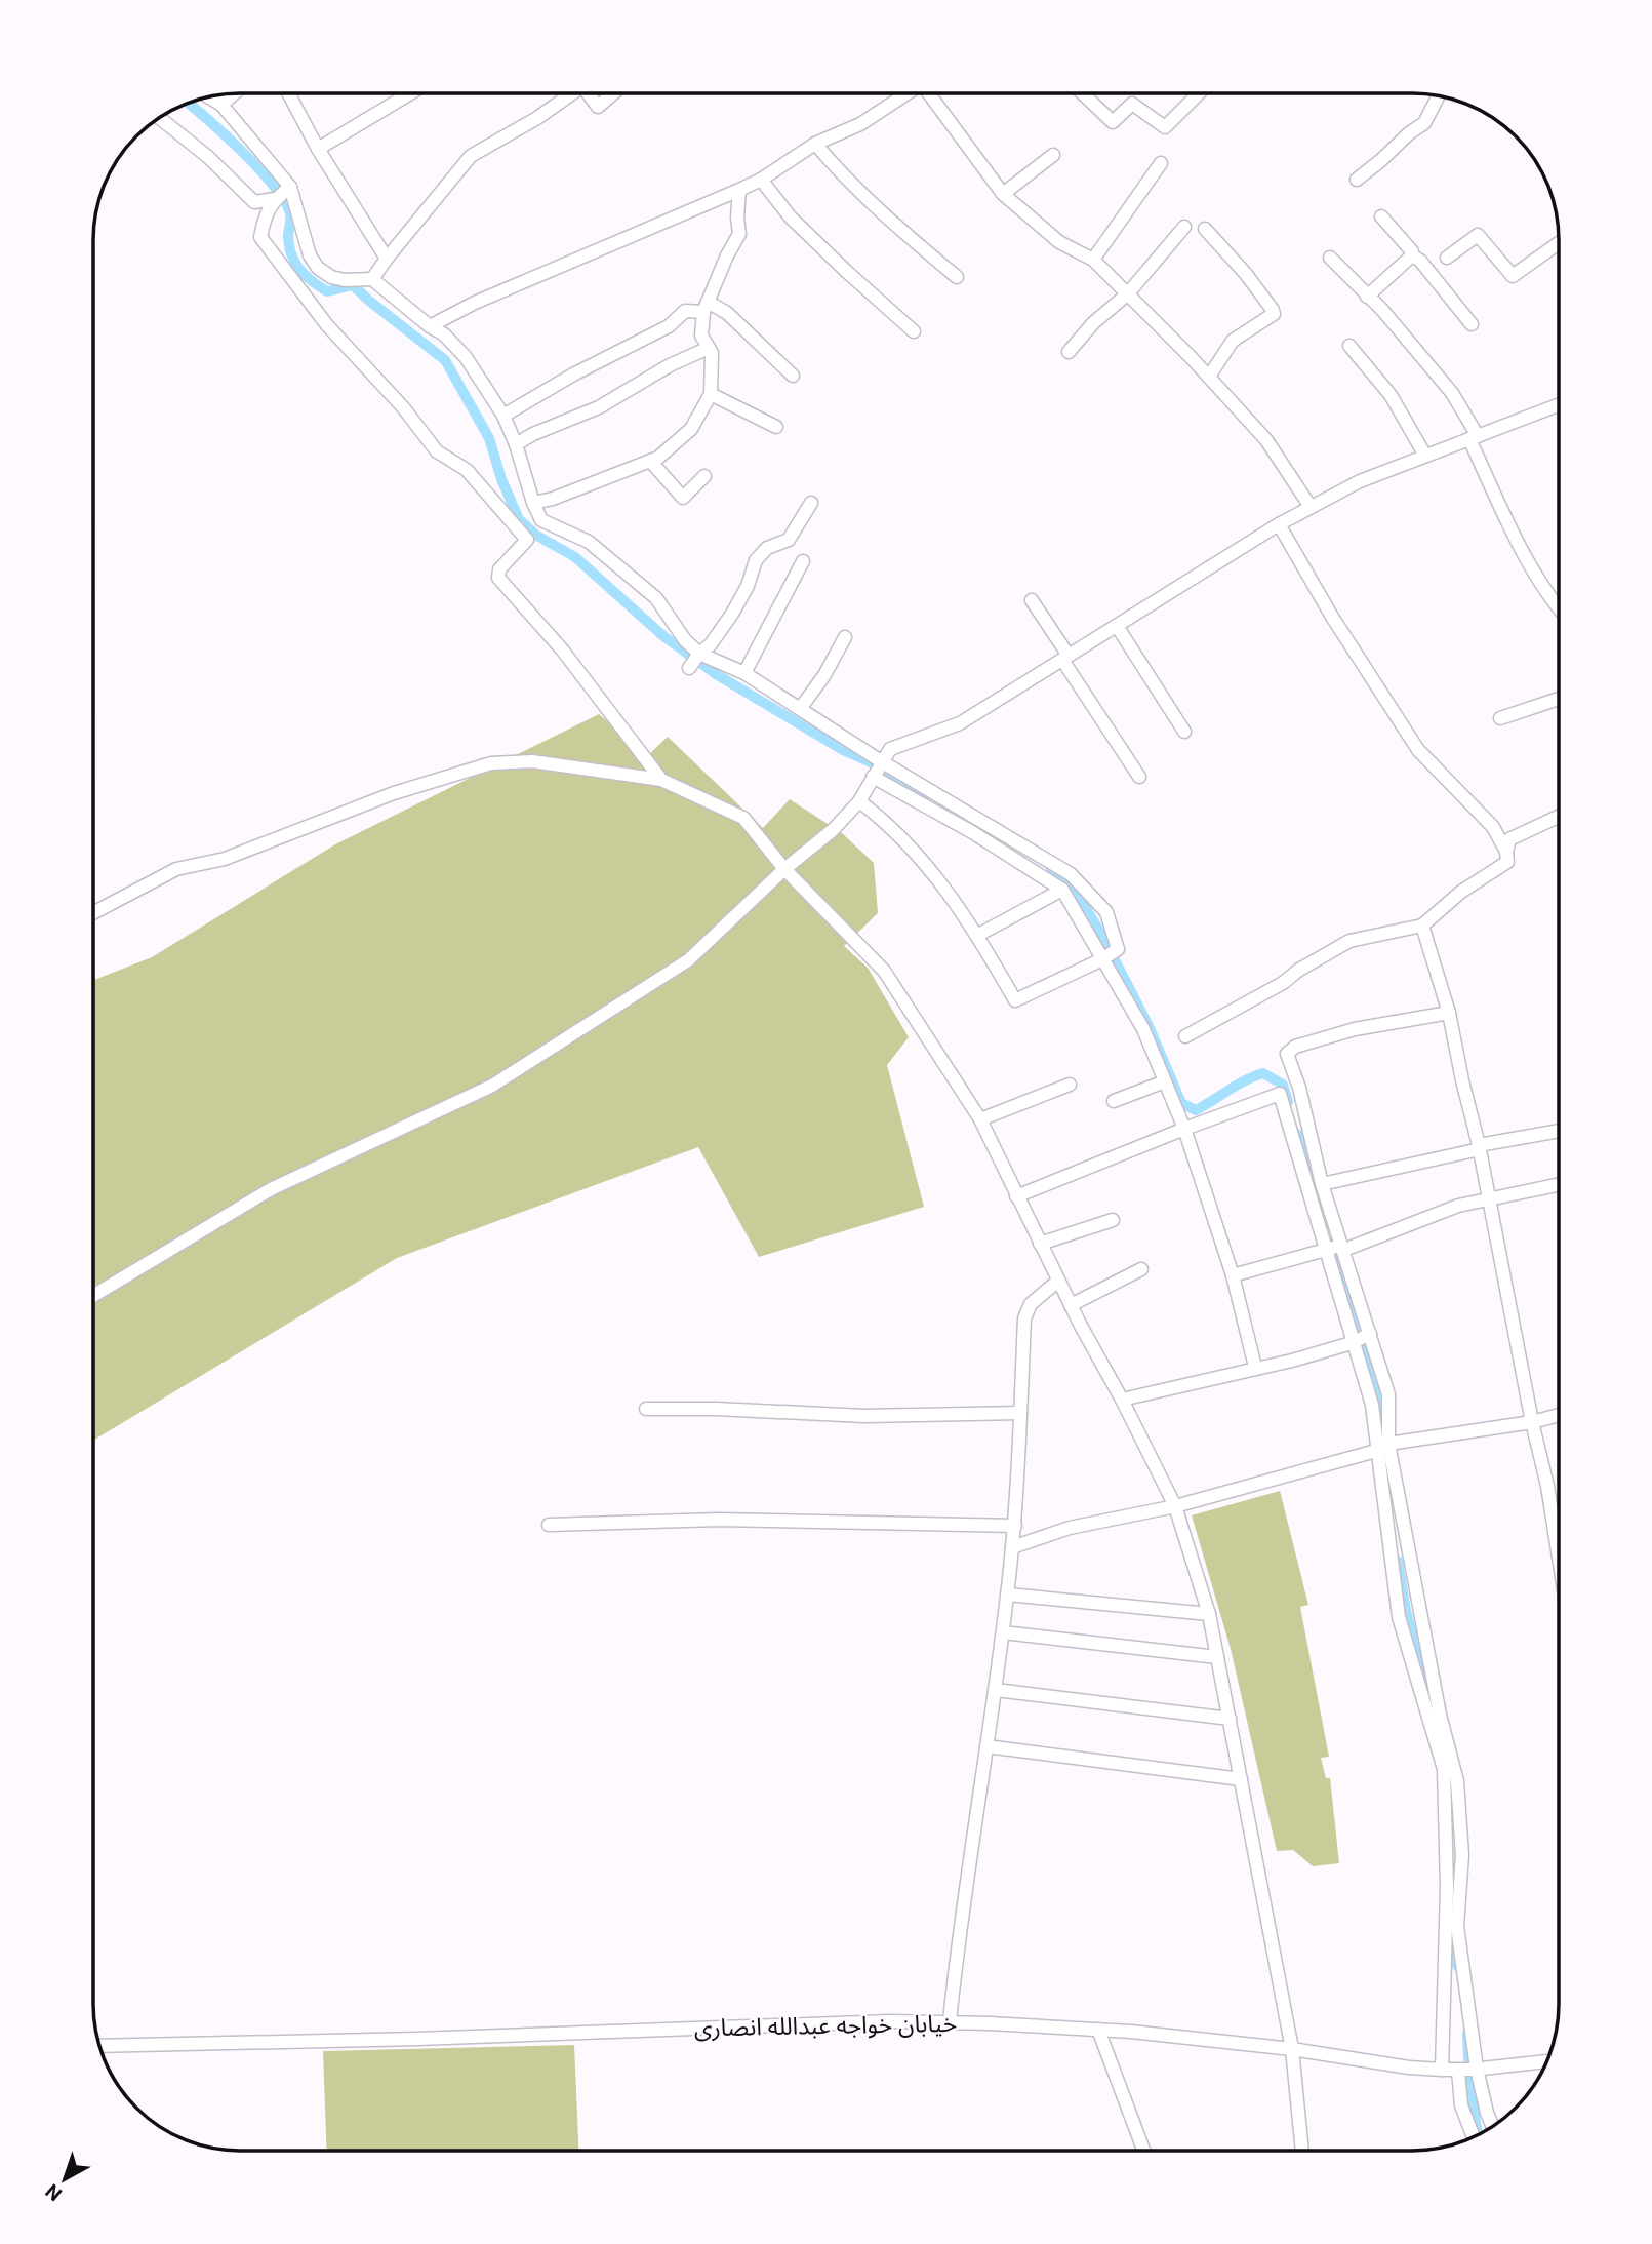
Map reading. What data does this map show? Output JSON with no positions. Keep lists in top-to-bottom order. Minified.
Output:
{"streets":{"street":["خیابان خواجه عبدالله انصاری"]},"north":"bottom left"}
